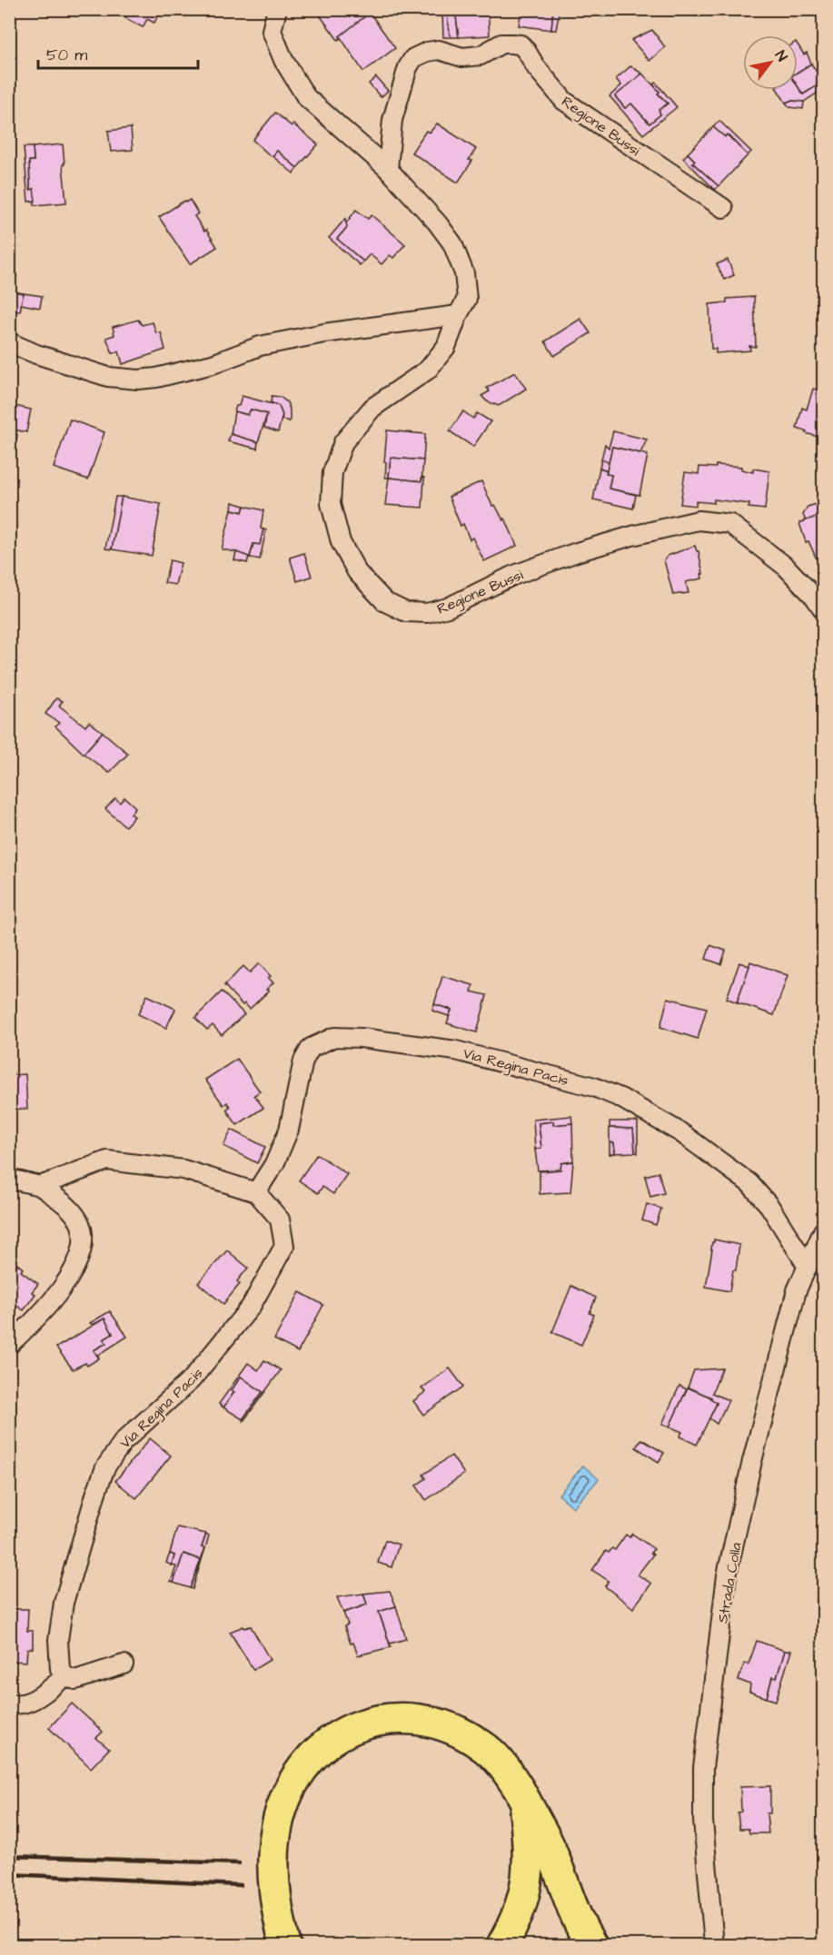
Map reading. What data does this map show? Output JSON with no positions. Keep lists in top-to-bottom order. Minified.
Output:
{"streets":{"street":["Regione Bussi","Via Regina Pacis","Strada Colla"]},"crossings":[["Via Regina Pacis","Strada Colla"]],"scale_bar":"50 m","north":"top right"}
